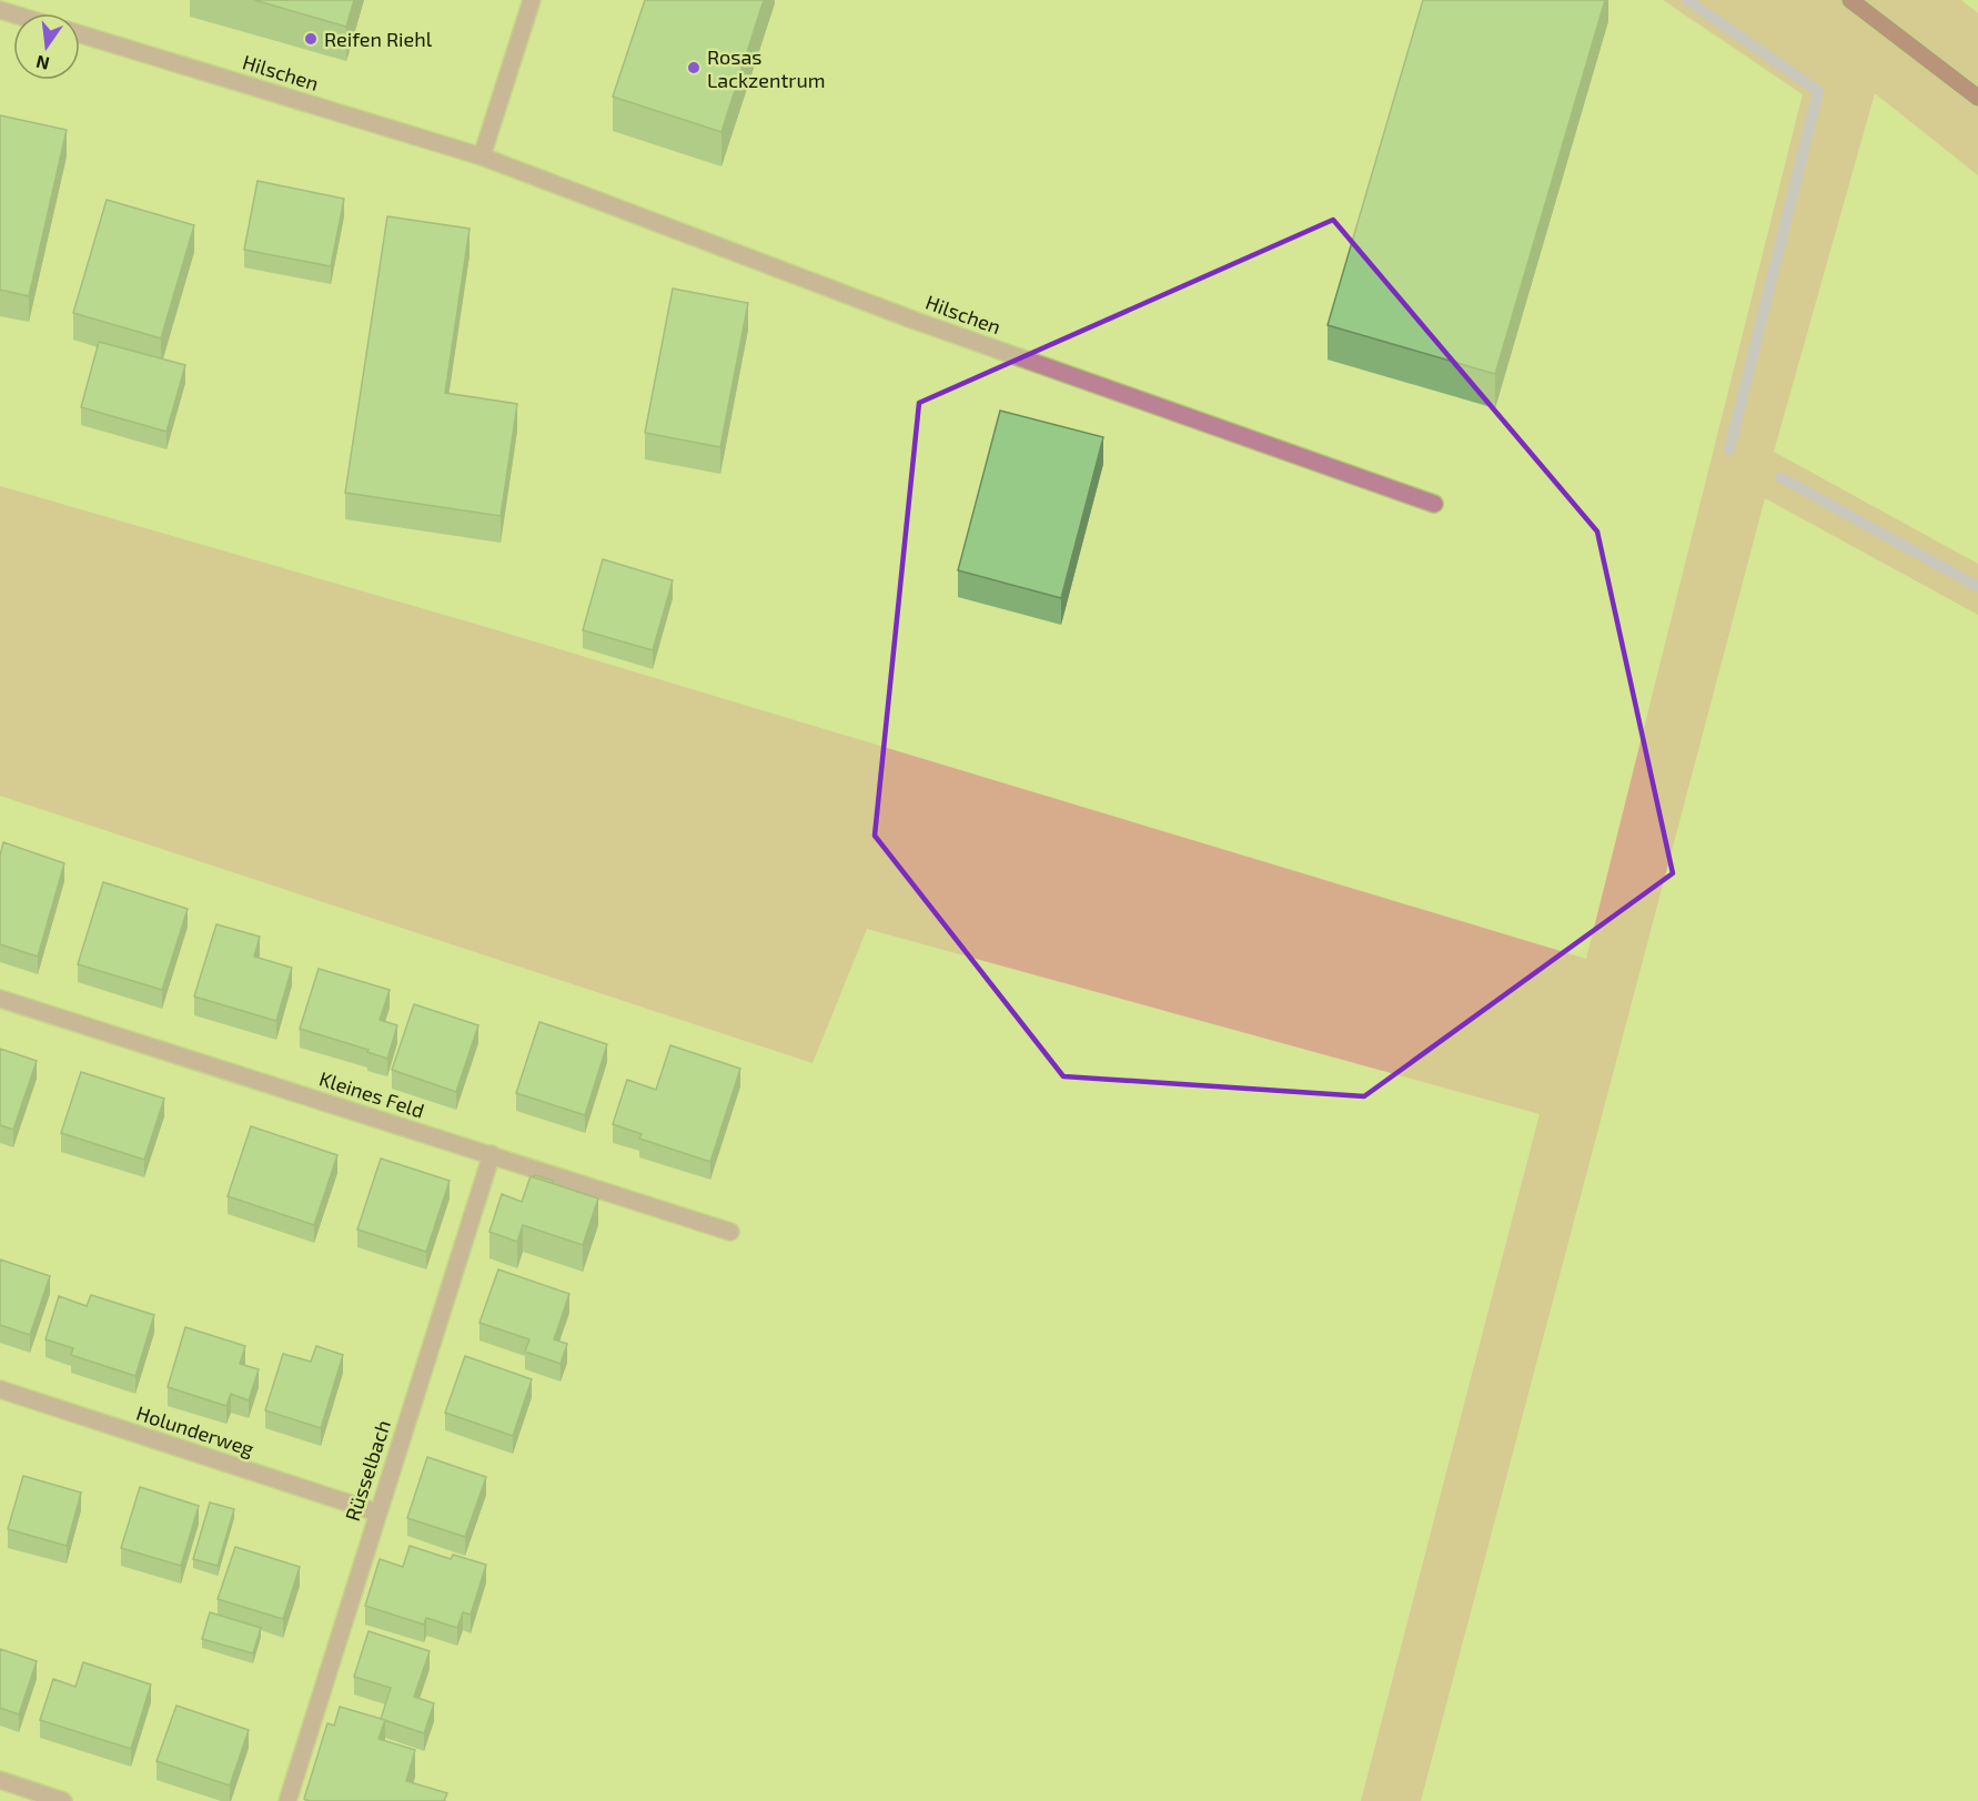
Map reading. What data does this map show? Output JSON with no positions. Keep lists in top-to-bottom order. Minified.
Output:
{"streets":{"street":["Hilschen","Kleines Feld","Holunderweg","Rüsselbach"]},"crossings":[["Kleines Feld","Rüsselbach"],["Holunderweg","Rüsselbach"]],"places":["Reifen Riehl","Rosas Lackzentrum"],"north":"bottom"}
